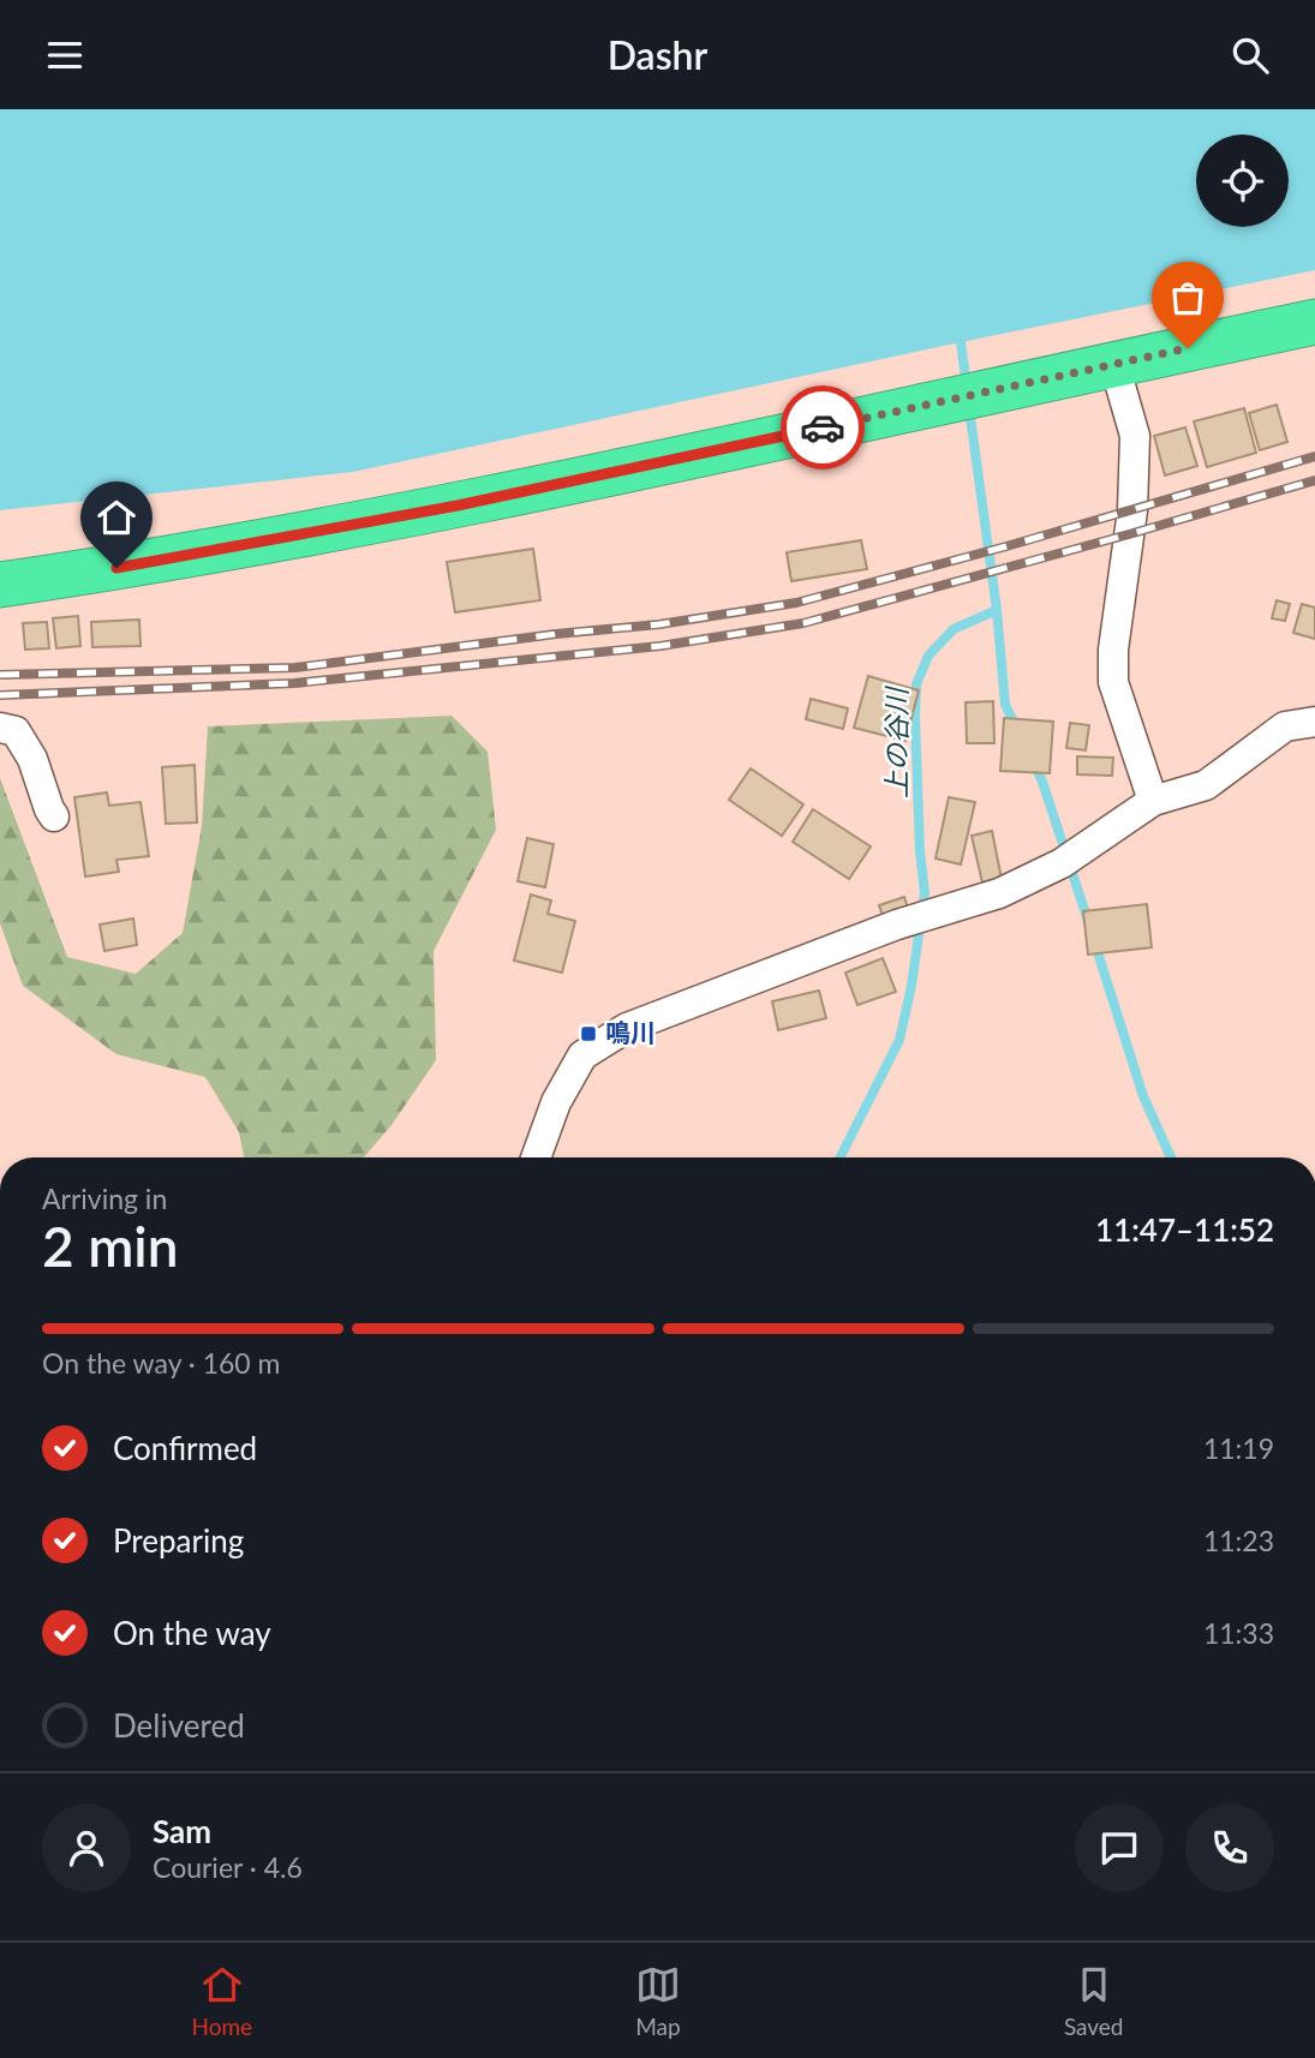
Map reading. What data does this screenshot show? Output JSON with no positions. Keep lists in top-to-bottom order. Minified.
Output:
{"water":["上の谷川"],"places":{"transit":["鳴川"]},"page":{"header":"Dashr","heading":["2 min","Arriving in","11:47–11:52"],"panel":["Sam","Courier · 4.6"],"bar":"On the way · 160 m","list":[["Confirmed","11:19"],["Preparing","11:23"],["On the way","11:33"],"Delivered"],"tabs":["Home","Map","Saved"]}}
